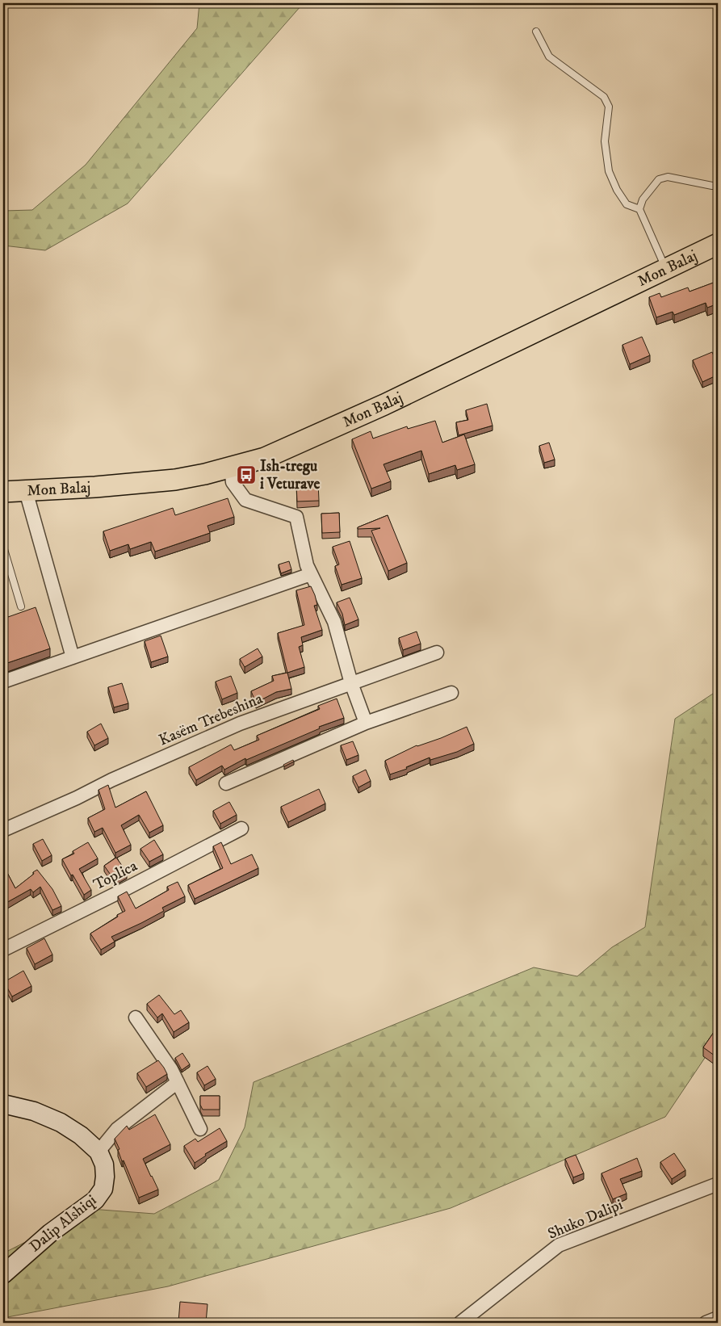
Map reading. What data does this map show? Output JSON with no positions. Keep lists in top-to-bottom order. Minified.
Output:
{"streets":{"main road":["Mon Balaj"],"street":["Kasëm Trebeshina","Toplica","Shuko Dalipi","Dalip Alshiqi"]},"places":{"bus stop":["Ish-tregu i Veturave"]}}
